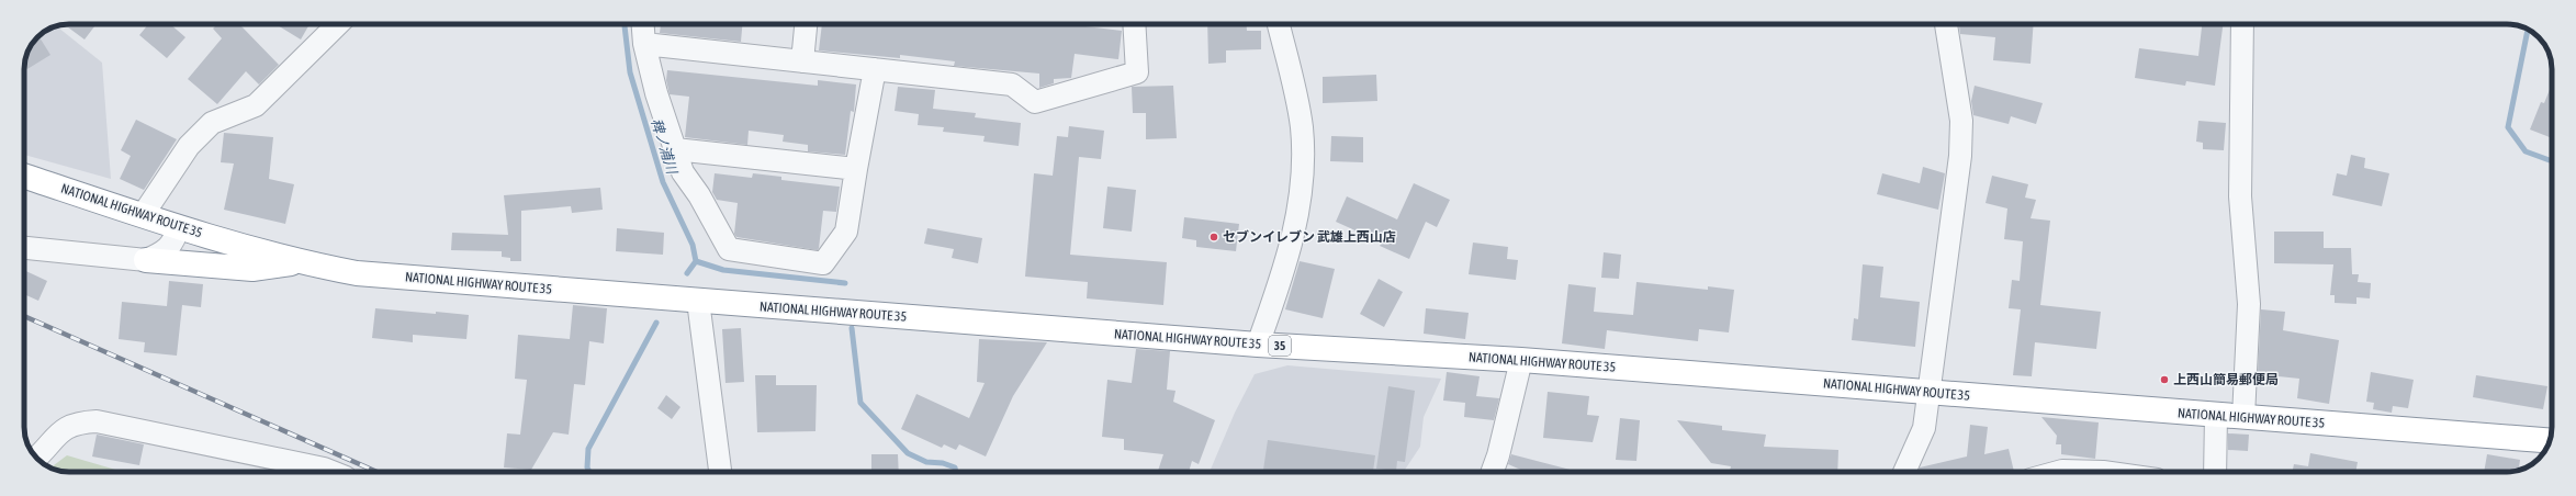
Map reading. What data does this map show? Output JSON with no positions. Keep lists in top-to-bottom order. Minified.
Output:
{"streets":{"highway":["NATIONAL HIGHWAY ROUTE 35","35"]},"water":["稗ノ浦川"],"places":["セブンイレブン 武雄上西山店","上西山簡易郵便局"]}
